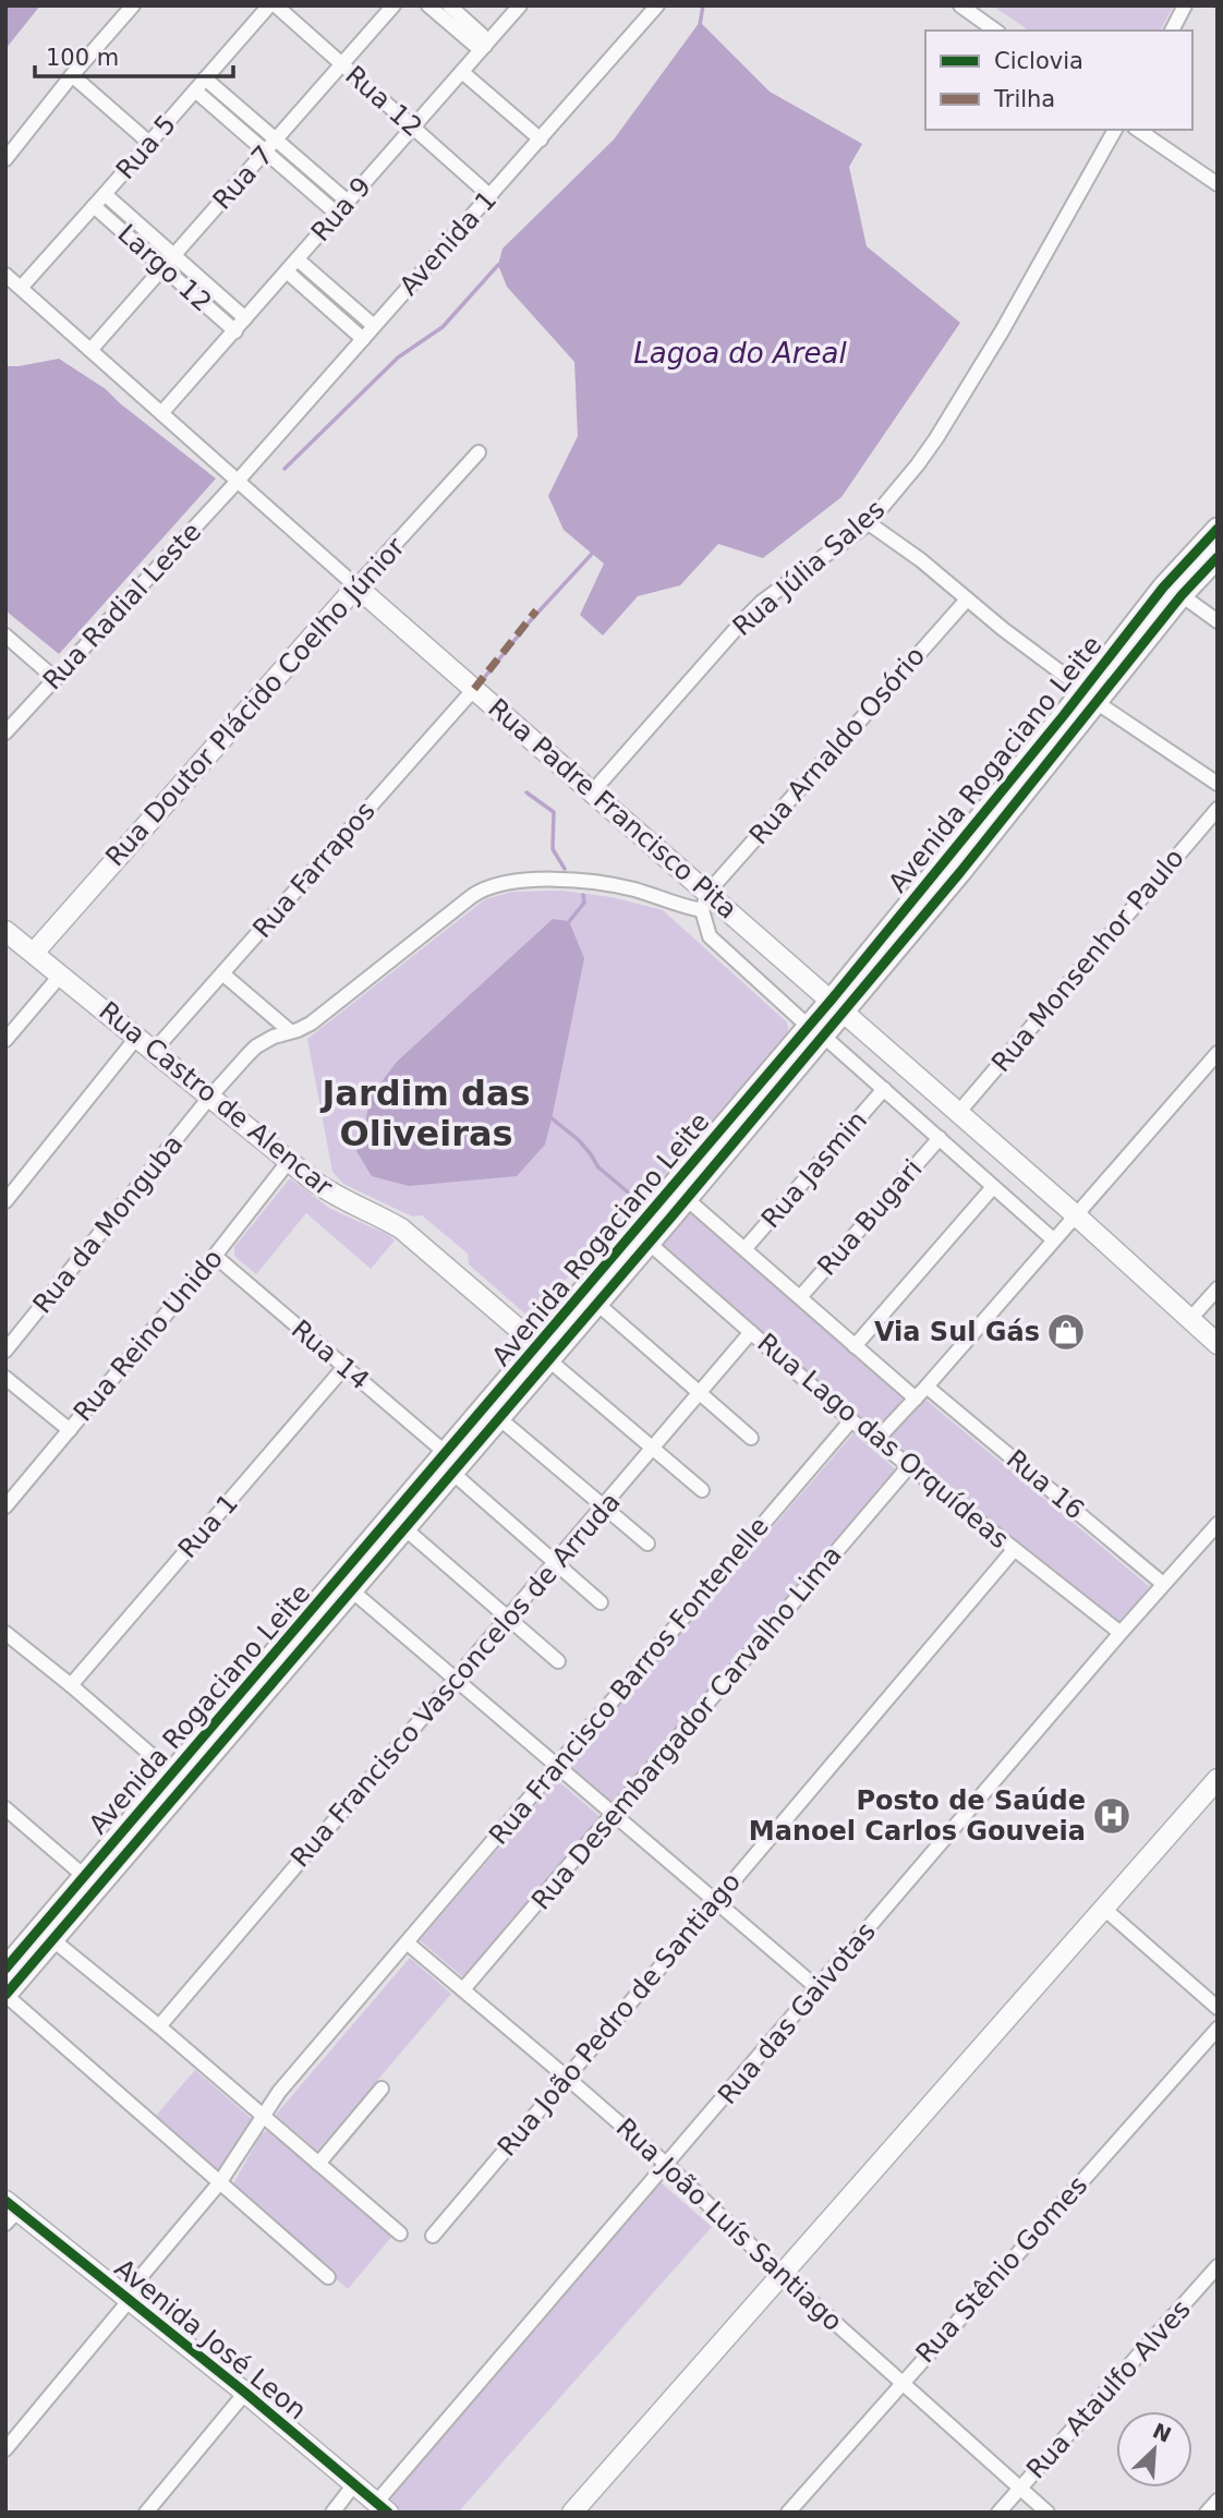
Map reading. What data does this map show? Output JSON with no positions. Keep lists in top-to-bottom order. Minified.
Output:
{"streets":{"main road":["Avenida Rogaciano Leite"],"street":["Rua 12","Rua 5","Rua 7","Rua 9","Avenida 1","Largo 12","Rua Júlia Sales","Rua Radial Leste","Rua Doutor Plácido Coelho Júnior","Rua Arnaldo Osório","Rua Padre Francisco Pita","Rua Farrapos","Rua Monsenhor Paulo","Rua Castro de Alencar","Rua Jasmin","Rua Bugari","Rua da Monguba","Rua Reino Unido","Rua 14","Rua Lago das Orquídeas","Rua 16","Rua 1","Rua Francisco Vasconcelos de Arruda","Rua Francisco Barros Fontenelle","Rua Desembargador Carvalho Lima","Rua das Gaivotas","Rua João Pedro de Santiago","Rua João Luís Santiago","Rua Stênio Gomes","Avenida José Leon","Rua Ataulfo Alves"]},"crossings":[["Rua 12","Rua 7"],["Rua 12","Rua 9"],["Rua 12","Avenida 1"],["Rua 5","Largo 12"],["Rua 5","Rua Padre Francisco Pita"],["Rua 7","Largo 12"],["Rua 7","Rua Padre Francisco Pita"],["Rua 9","Largo 12"],["Rua 9","Rua Padre Francisco Pita"],["Avenida 1","Rua Radial Leste"],["Avenida 1","Rua Padre Francisco Pita"],["Rua Júlia Sales","Rua Padre Francisco Pita"],["Rua Radial Leste","Rua Padre Francisco Pita"],["Rua Doutor Plácido Coelho Júnior","Rua Padre Francisco Pita"],["Rua Doutor Plácido Coelho Júnior","Rua Castro de Alencar"],["Rua Arnaldo Osório","Rua Padre Francisco Pita"],["Rua Arnaldo Osório","Rua da Monguba"],["Avenida Rogaciano Leite","Rua Padre Francisco Pita"],["Avenida Rogaciano Leite","Rua Castro de Alencar"],["Avenida Rogaciano Leite","Rua 14"],["Avenida Rogaciano Leite","Rua Lago das Orquídeas"],["Rua Padre Francisco Pita","Rua Farrapos"],["Rua Padre Francisco Pita","Rua Monsenhor Paulo"],["Rua Padre Francisco Pita","Rua Jasmin"],["Rua Padre Francisco Pita","Rua Bugari"],["Rua Padre Francisco Pita","Rua da Monguba"],["Rua Farrapos","Rua Castro de Alencar"],["Rua Castro de Alencar","Rua da Monguba"],["Rua Castro de Alencar","Rua Reino Unido"],["Rua Jasmin","Rua Lago das Orquídeas"],["Rua Bugari","Rua Lago das Orquídeas"],["Rua Reino Unido","Rua 14"],["Rua 14","Rua 1"],["Rua 14","Rua Francisco Vasconcelos de Arruda"],["Rua Lago das Orquídeas","Rua Francisco Vasconcelos de Arruda"],["Rua Lago das Orquídeas","Rua Francisco Barros Fontenelle"],["Rua Lago das Orquídeas","Rua Desembargador Carvalho Lima"],["Rua Lago das Orquídeas","Rua das Gaivotas"],["Rua Lago das Orquídeas","Rua João Pedro de Santiago"],["Rua 16","Rua das Gaivotas"],["Rua Francisco Barros Fontenelle","Rua João Luís Santiago"],["Rua Francisco Barros Fontenelle","Avenida José Leon"],["Rua Desembargador Carvalho Lima","Rua João Luís Santiago"],["Rua das Gaivotas","Rua João Luís Santiago"],["Rua das Gaivotas","Avenida José Leon"],["Rua João Pedro de Santiago","Rua João Luís Santiago"],["Rua João Luís Santiago","Rua Stênio Gomes"],["Rua João Luís Santiago","Rua Ataulfo Alves"]],"districts":["Jardim das Oliveiras"],"water":["Lagoa do Areal"],"places":{"shop":["Via Sul Gás"],"hospital":["Posto de Saúde Manoel Carlos Gouveia"]},"legend":["Ciclovia","Trilha"],"scale_bar":"100 m","north":"top right"}
